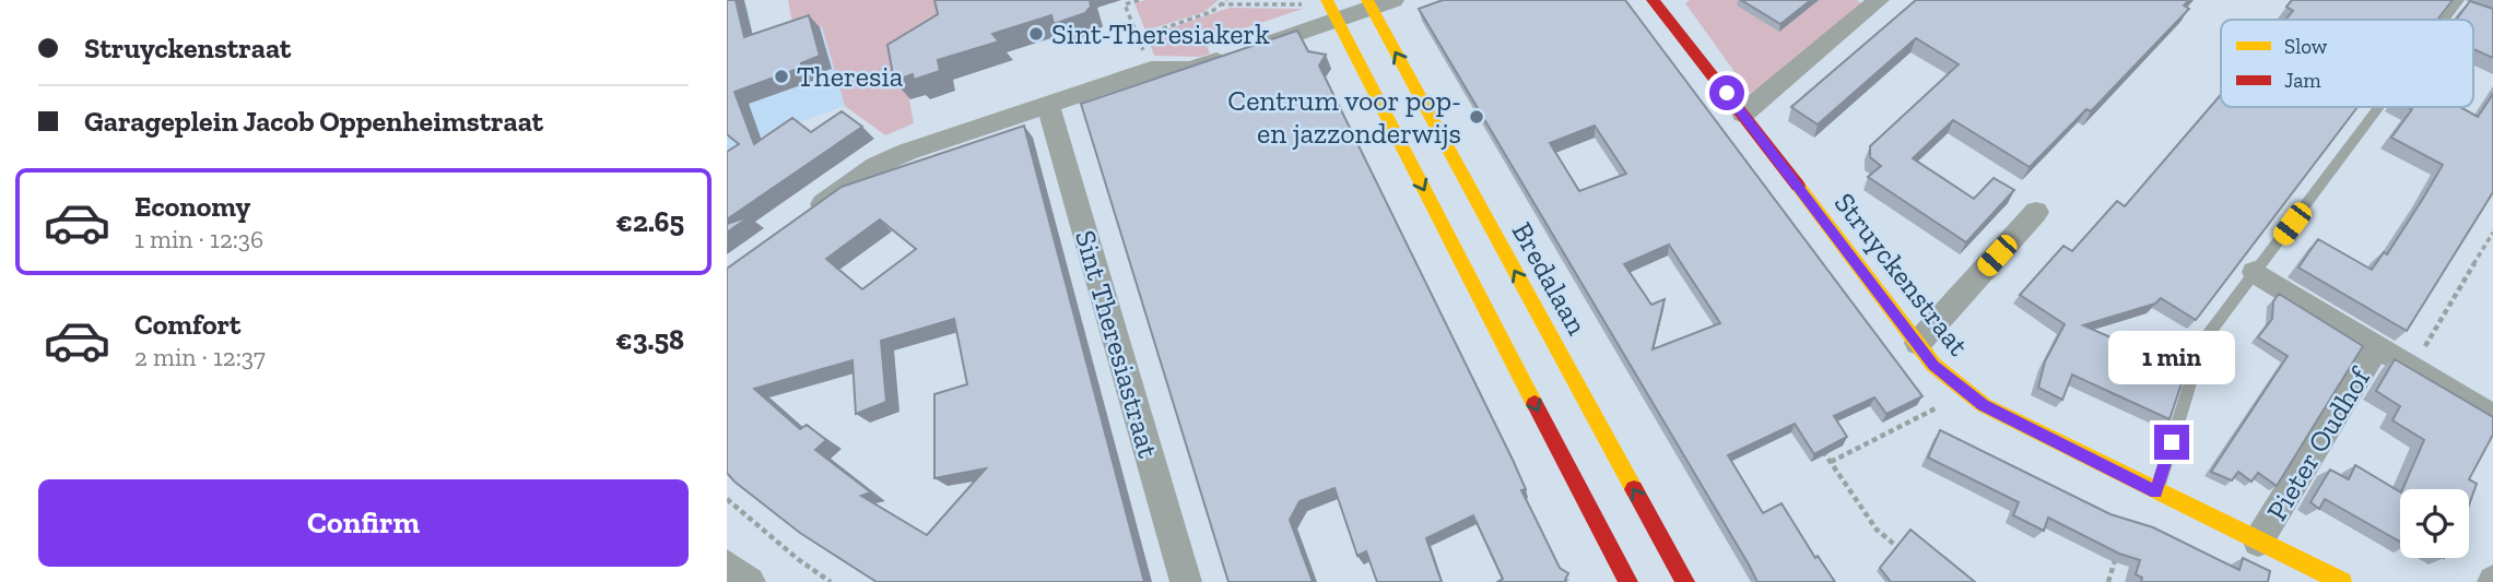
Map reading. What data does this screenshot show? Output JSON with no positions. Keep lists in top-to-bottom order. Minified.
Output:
{"streets":{"street":["Struyckenstraat","Bredalaan","Sint Theresiastraat","Pieter Oudhof"]},"crossings":[["Struyckenstraat","Pieter Oudhof"]],"places":["Sint-Theresiakerk","Theresia","Centrum voor pop- en jazzonderwijs"],"legend":["Slow","Jam"],"page":{"banner":["Struyckenstraat","Garageplein Jacob Oppenheimstraat"],"list":[{"name":"Economy","note":"1 min · 12:36","value":"€2.65"},{"name":"Comfort","note":"2 min · 12:37","value":"€3.58"}],"bubble":"1 min","buttons":"Confirm"}}
